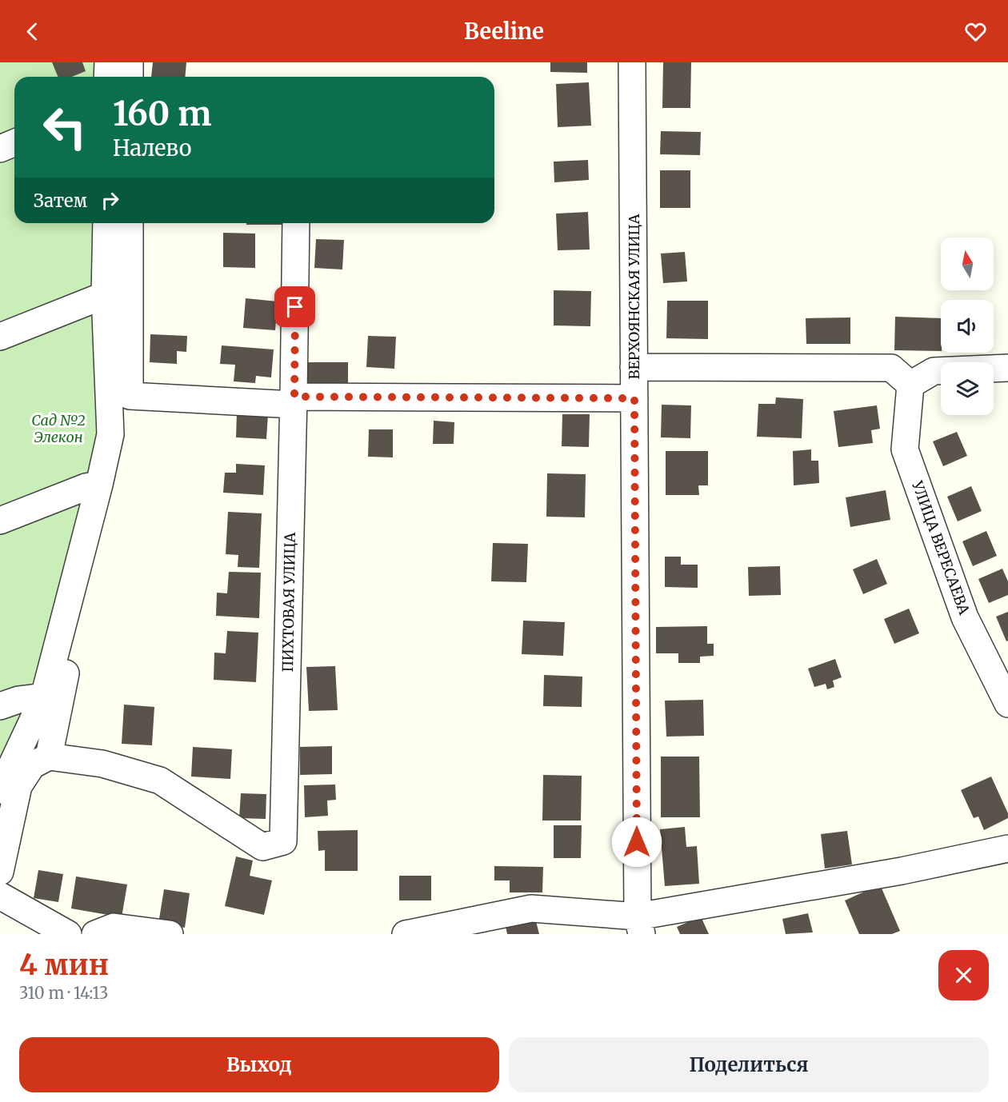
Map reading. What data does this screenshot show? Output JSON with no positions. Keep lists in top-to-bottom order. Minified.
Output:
{"streets":{"street":["ВЕРХОЯНСКАЯ УЛИЦА","УЛИЦА ВЕРЕСАЕВА","ПИХТОВАЯ УЛИЦА"]},"parks":["Сад №2 Элекон"],"north":"top","page":{"header":"Beeline","turn":["160 m","Налево"],"then":"Затем","heading":["4 мин","310 m · 14:13"],"buttons":["Выход","Поделиться"]}}
